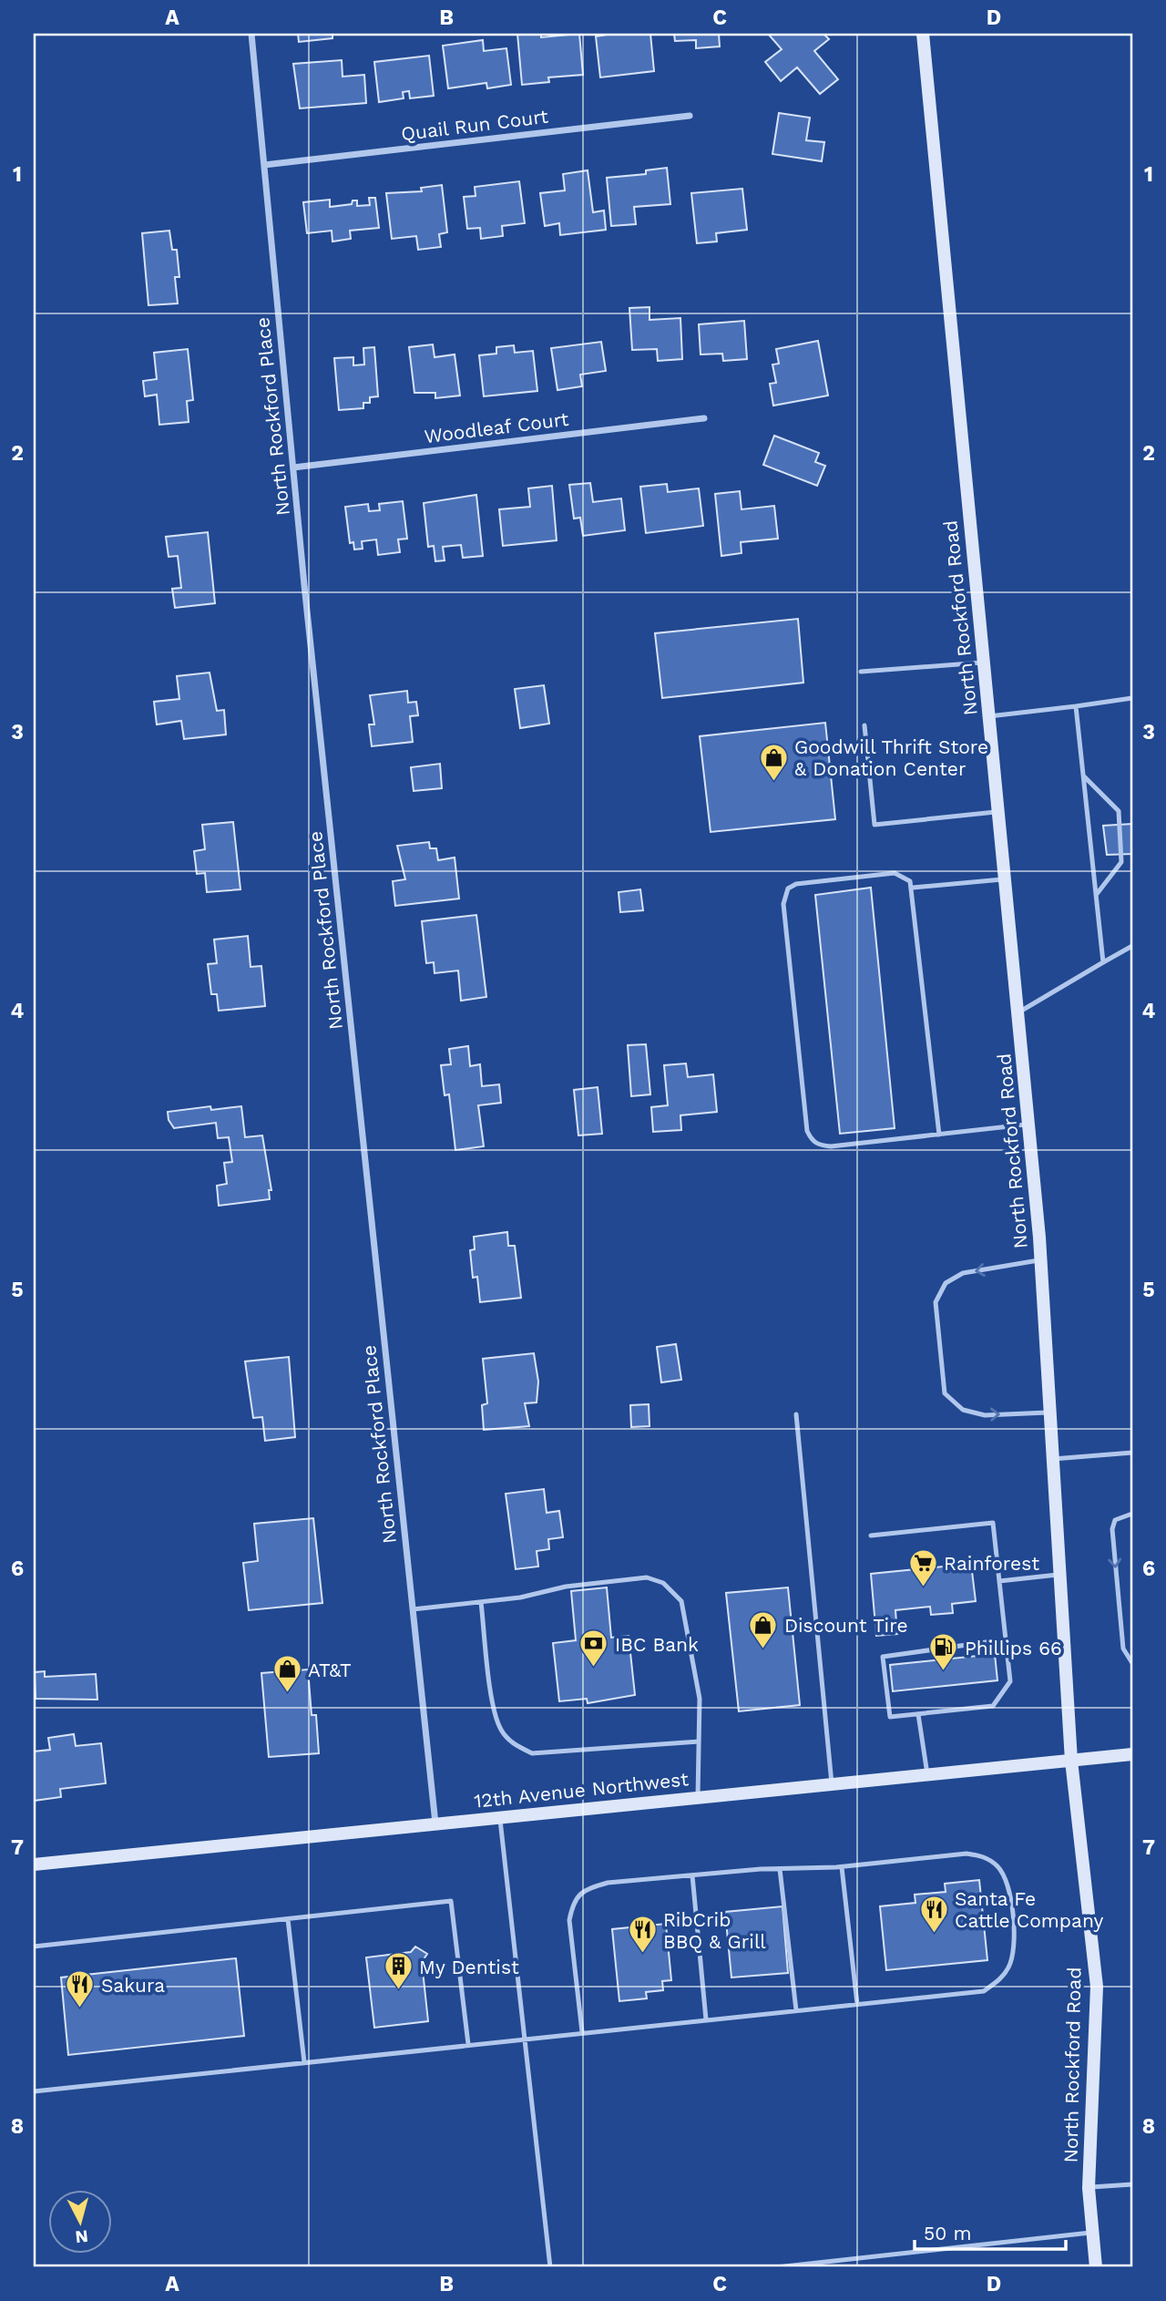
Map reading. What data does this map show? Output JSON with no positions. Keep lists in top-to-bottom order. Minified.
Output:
{"streets":{"street":["Quail Run Court","North Rockford Place","Woodleaf Court","North Rockford Road","12th Avenue Northwest"]},"crossings":[["Quail Run Court","North Rockford Place"],["North Rockford Place","Woodleaf Court"],["North Rockford Place","12th Avenue Northwest"],["North Rockford Road","12th Avenue Northwest"]],"places":{"shop":["Goodwill Thrift Store & Donation Center","Discount Tire","AT&T"],"supermarket":["Rainforest"],"bank":["IBC Bank"],"fuel station":["Phillips 66"],"restaurant":["Santa Fe Cattle Company","RibCrib BBQ & Grill","Sakura"],"building":["My Dentist"]},"scale_bar":"50 m","north":"bottom","grid":{"columns":["A","B","C","D"],"rows":["1","2","3","4","5","6","7","8"]}}
